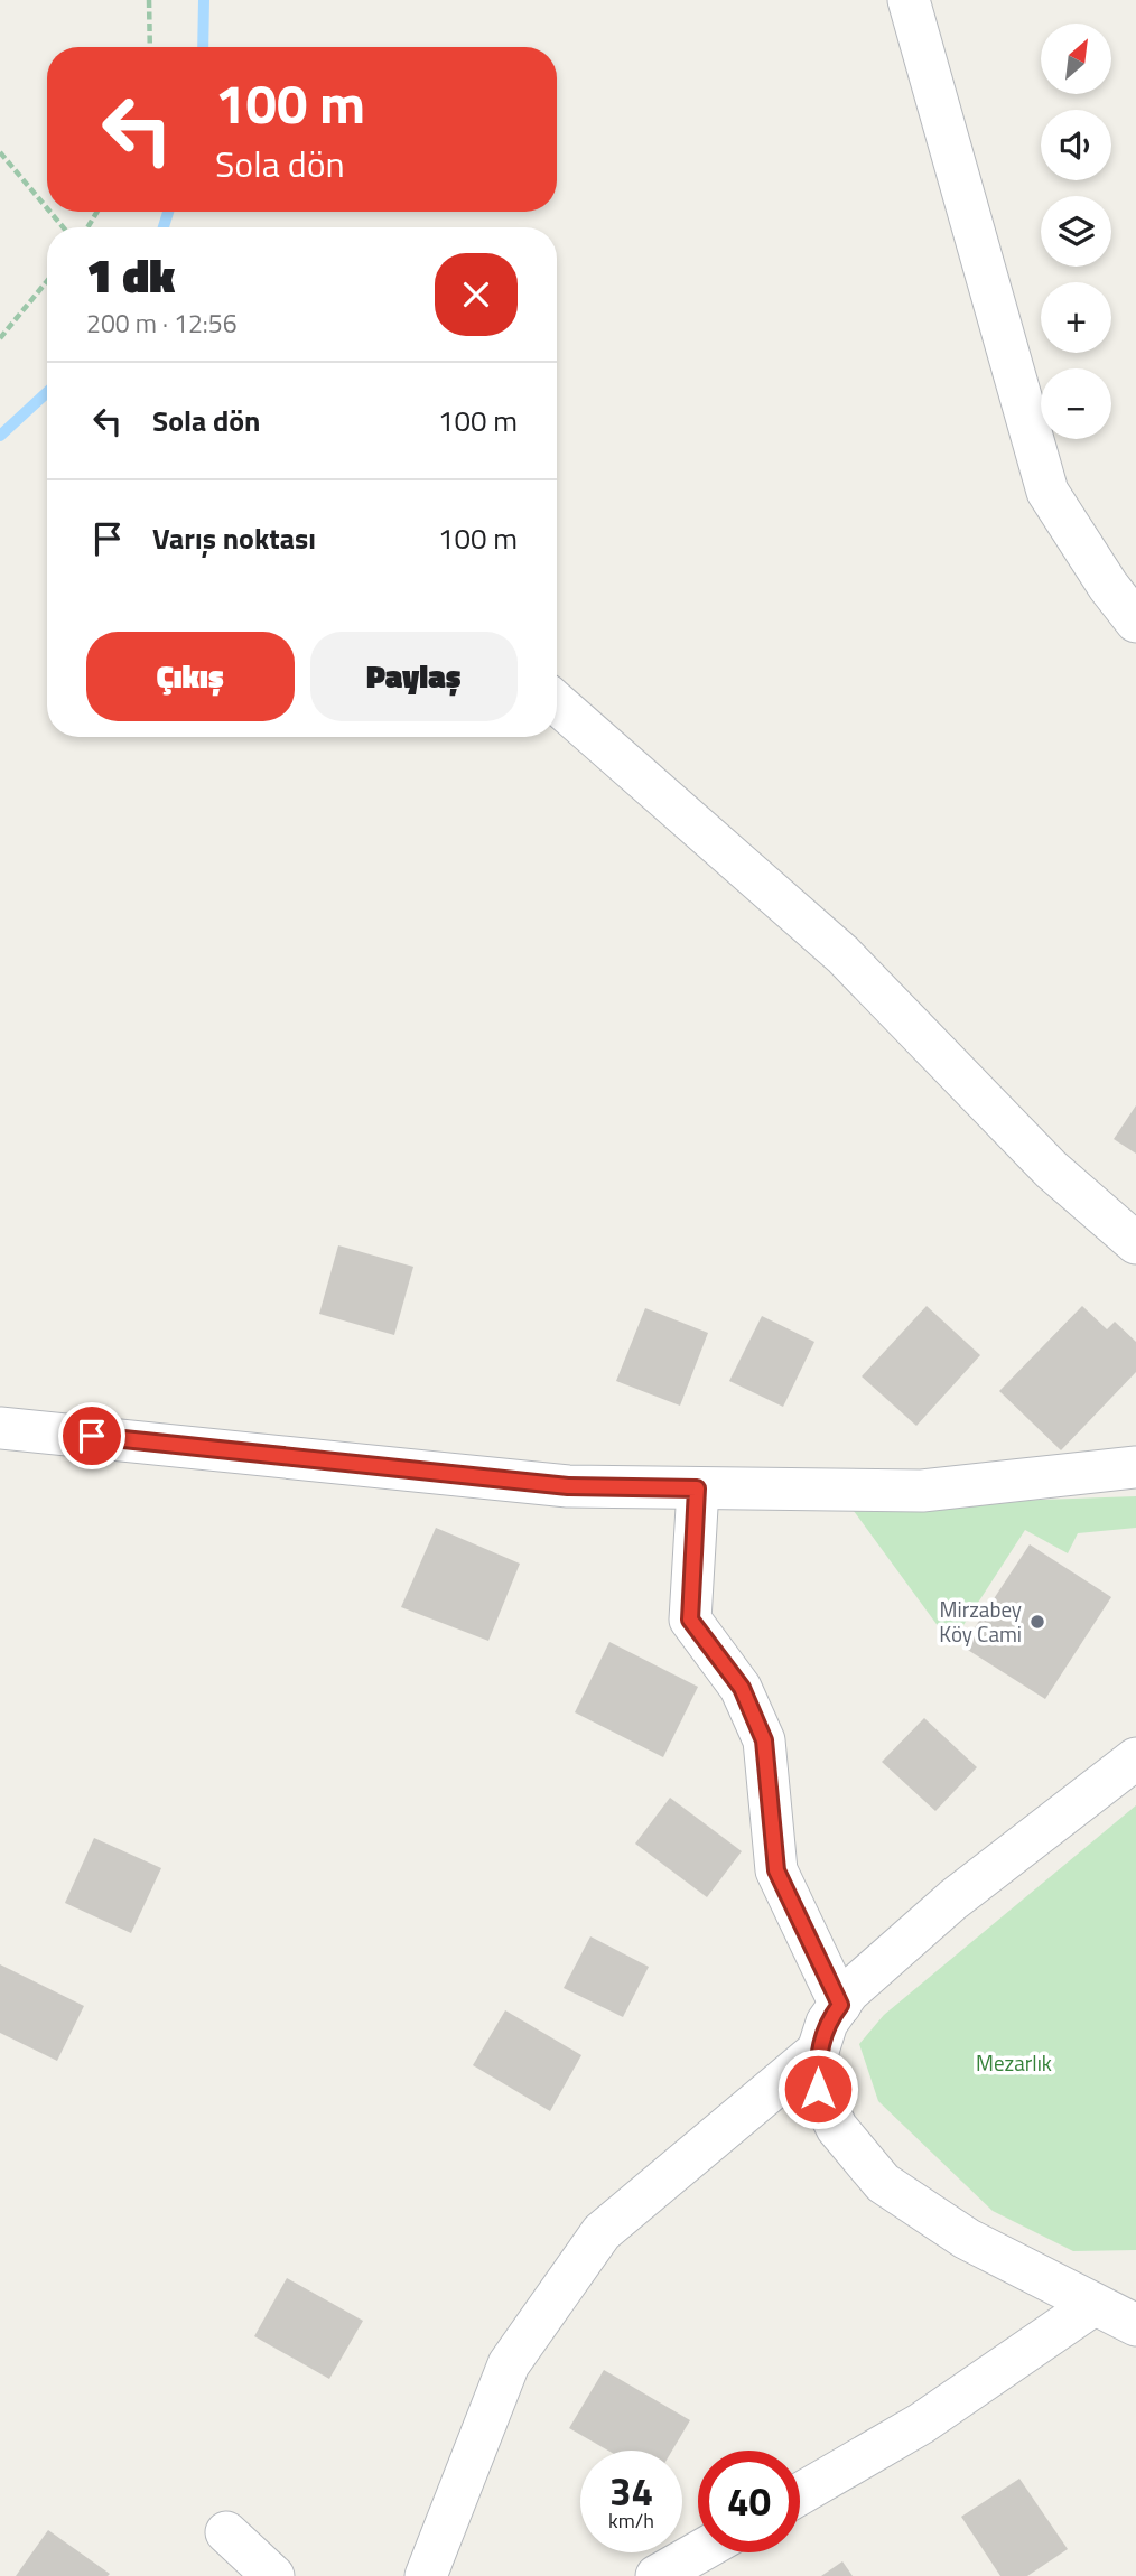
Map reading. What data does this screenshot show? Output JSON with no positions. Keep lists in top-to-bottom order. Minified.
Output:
{"parks":["Mezarlık"],"places":["Mirzabey Köy Cami"],"north":"top right","page":{"map_buttons":["+","−"],"turn":["100 m","Sola dön"],"heading":["1 dk","200 m · 12:56"],"list":[{"name":"Sola dön","value":"100 m"},{"name":"Varış noktası","value":"100 m"}],"buttons":["Çıkış","Paylaş"],"speed":"34 km/h","limit":"40"}}
